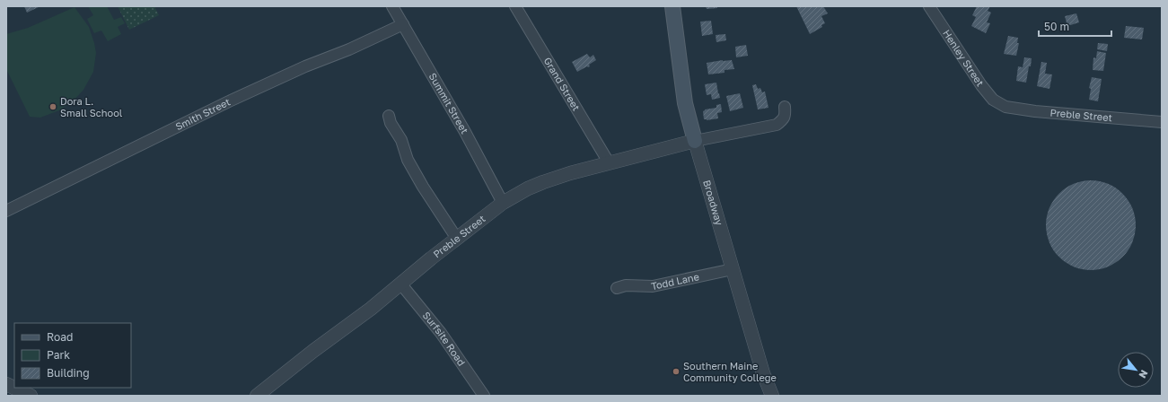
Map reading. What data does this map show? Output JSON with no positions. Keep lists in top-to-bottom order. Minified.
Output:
{"streets":{"main road":["Broadway"],"street":["Henley Street","Grand Street","Summit Street","Smith Street","Preble Street","Todd Lane","Surfsite Road"]},"crossings":[["Henley Street","Preble Street"],["Grand Street","Preble Street"],["Summit Street","Smith Street"],["Summit Street","Preble Street"],["Preble Street","Broadway"],["Preble Street","Surfsite Road"],["Broadway","Todd Lane"]],"places":["Dora L. Small School","Southern Maine Community College"],"legend":["Road","Park","Building"],"scale_bar":"50 m","north":"bottom right"}
